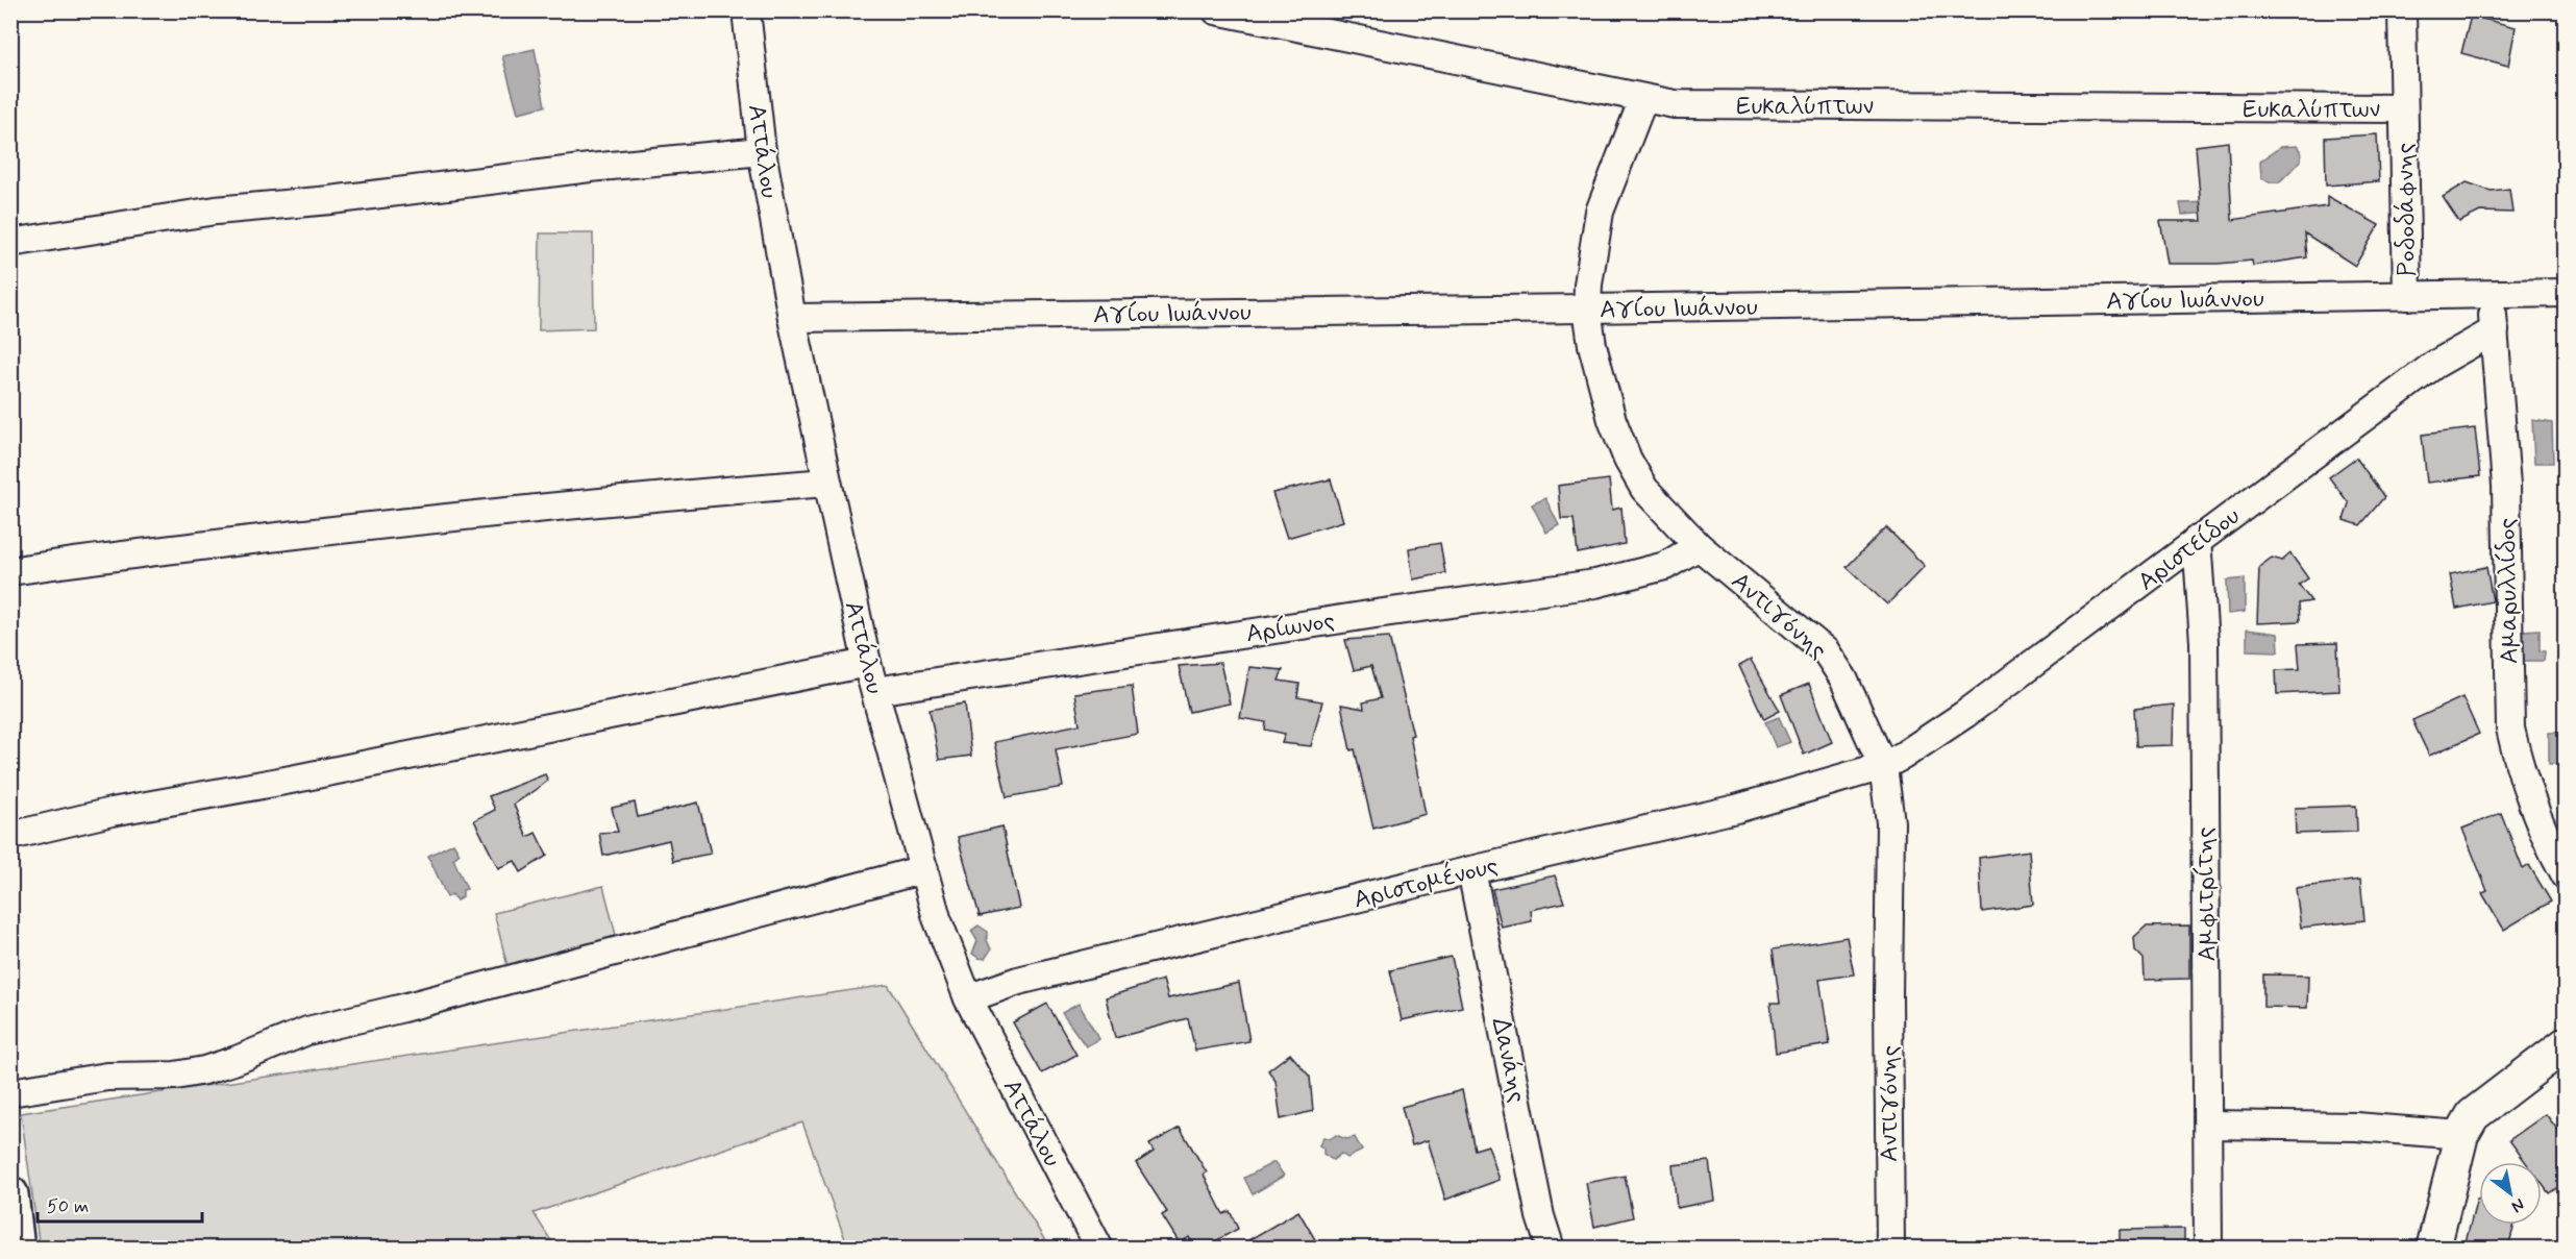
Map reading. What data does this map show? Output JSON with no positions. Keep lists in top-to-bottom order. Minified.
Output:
{"streets":{"street":["Ευκαλύπτων","Αττάλου","Ροδοδάφνης","Αγίου Ιωάννου","Αριστείδου","Αμαρυλλίδος","Αντιγόνης","Αρίωνος","Αριστομένους","Αμφιτρίτης","Δανάης"]},"crossings":[["Ευκαλύπτων","Ροδοδάφνης"],["Ευκαλύπτων","Αντιγόνης"],["Αττάλου","Αγίου Ιωάννου"],["Αττάλου","Αρίωνος"],["Αττάλου","Αριστομένους"],["Ροδοδάφνης","Αγίου Ιωάννου"],["Αγίου Ιωάννου","Αμαρυλλίδος"],["Αγίου Ιωάννου","Αντιγόνης"],["Αριστείδου","Αμαρυλλίδος"],["Αριστείδου","Αντιγόνης"],["Αριστείδου","Αριστομένους"],["Αριστείδου","Αμφιτρίτης"],["Αντιγόνης","Αρίωνος"],["Αντιγόνης","Αριστομένους"],["Αριστομένους","Δανάης"]],"scale_bar":"50 m","north":"bottom right"}
